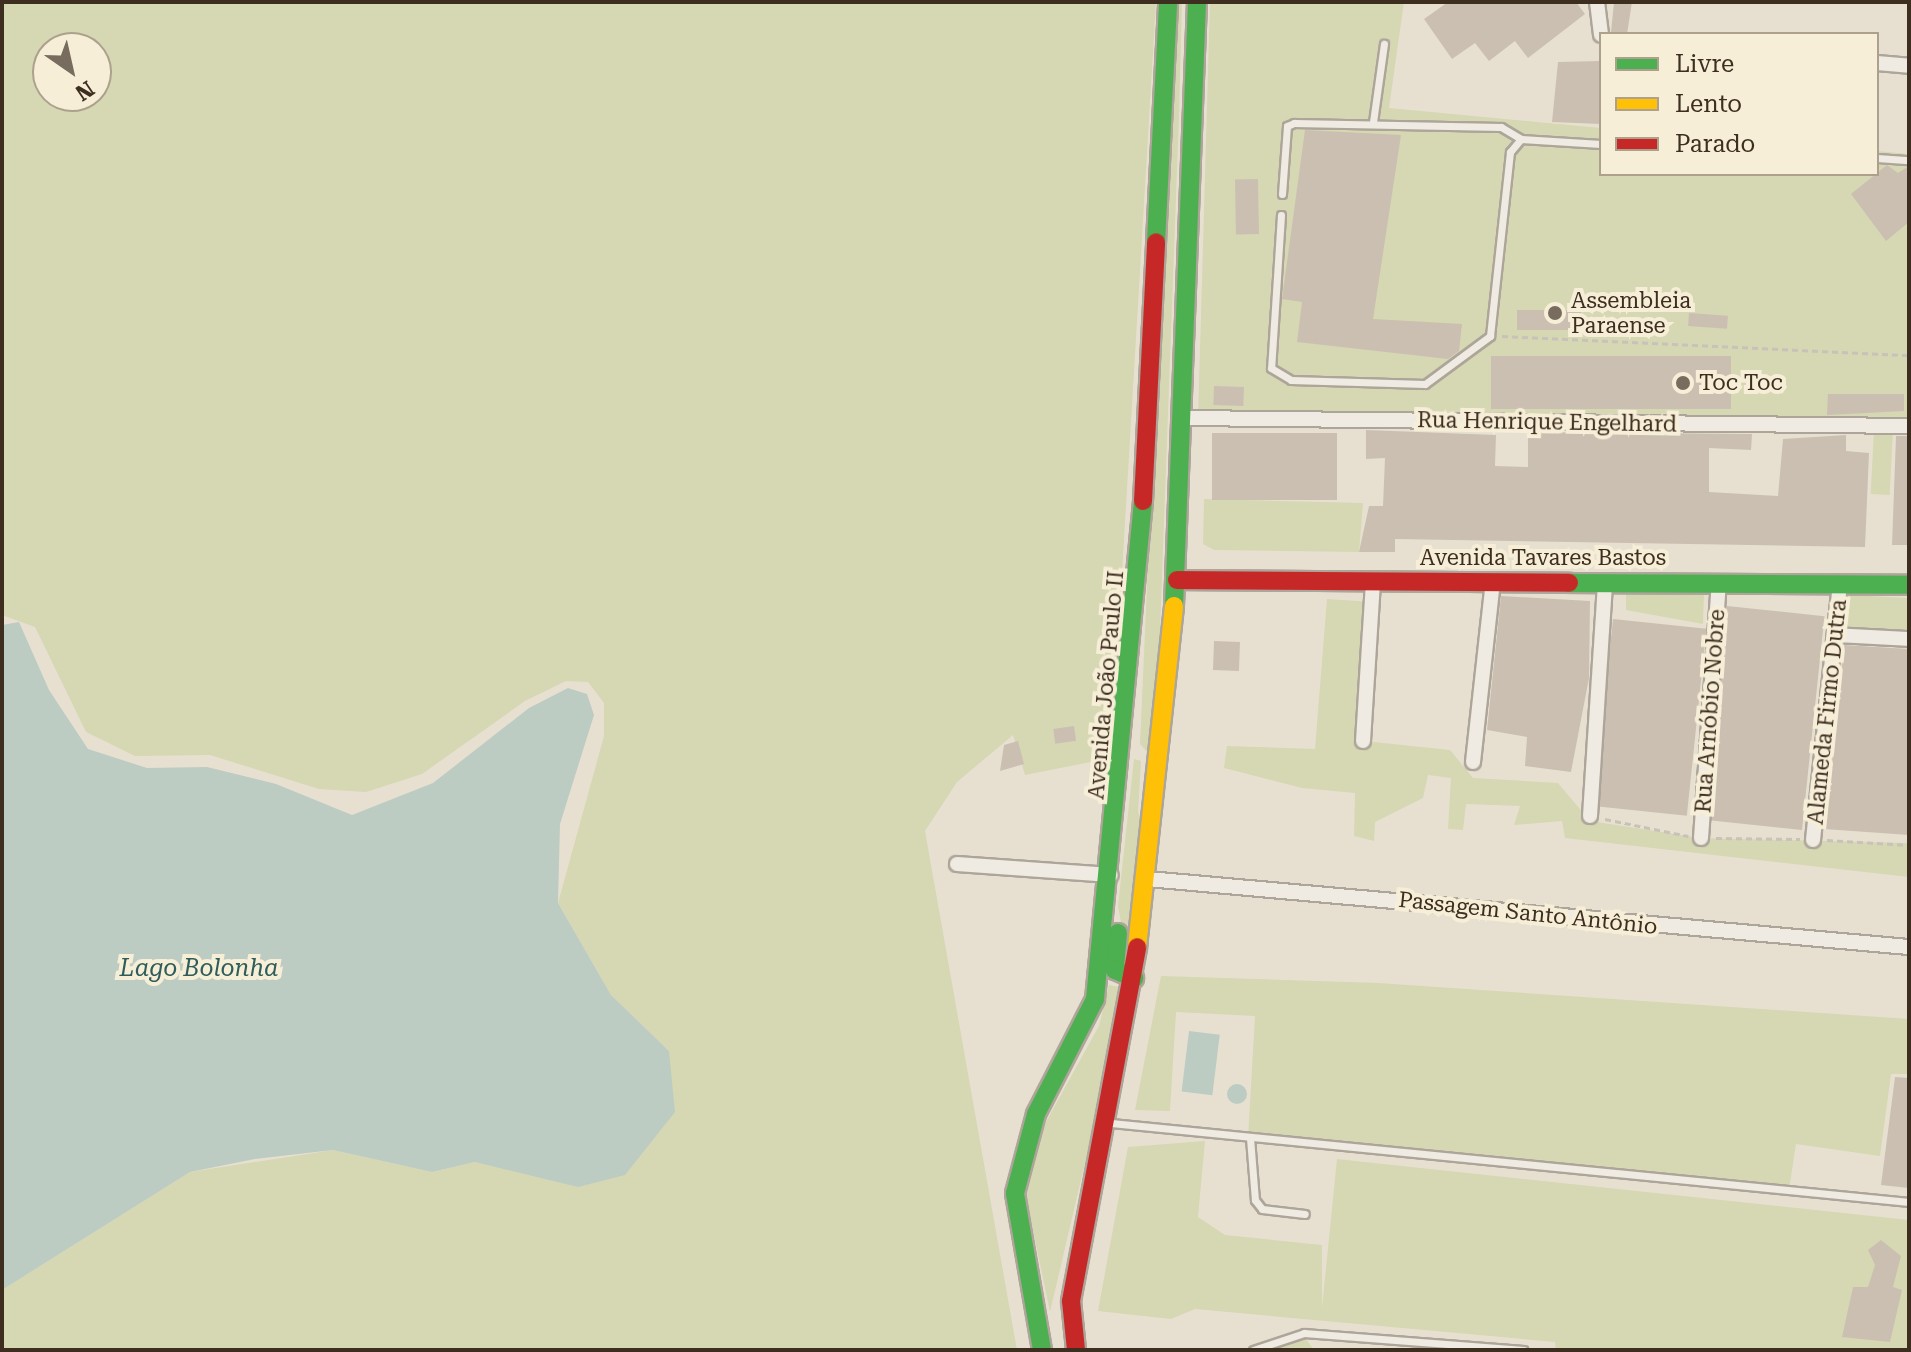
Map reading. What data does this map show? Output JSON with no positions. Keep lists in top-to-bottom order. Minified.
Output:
{"streets":{"main road":["Avenida Tavares Bastos","Avenida João Paulo II"],"street":["Rua Henrique Engelhard","Rua Arnóbio Nobre","Alameda Firmo Dutra","Passagem Santo Antônio"]},"crossings":[["Avenida Tavares Bastos","Rua Arnóbio Nobre"],["Avenida Tavares Bastos","Alameda Firmo Dutra"]],"water":["Lago Bolonha"],"places":["Assembleia Paraense","Toc Toc"],"legend":["Livre","Lento","Parado"],"north":"bottom right"}
